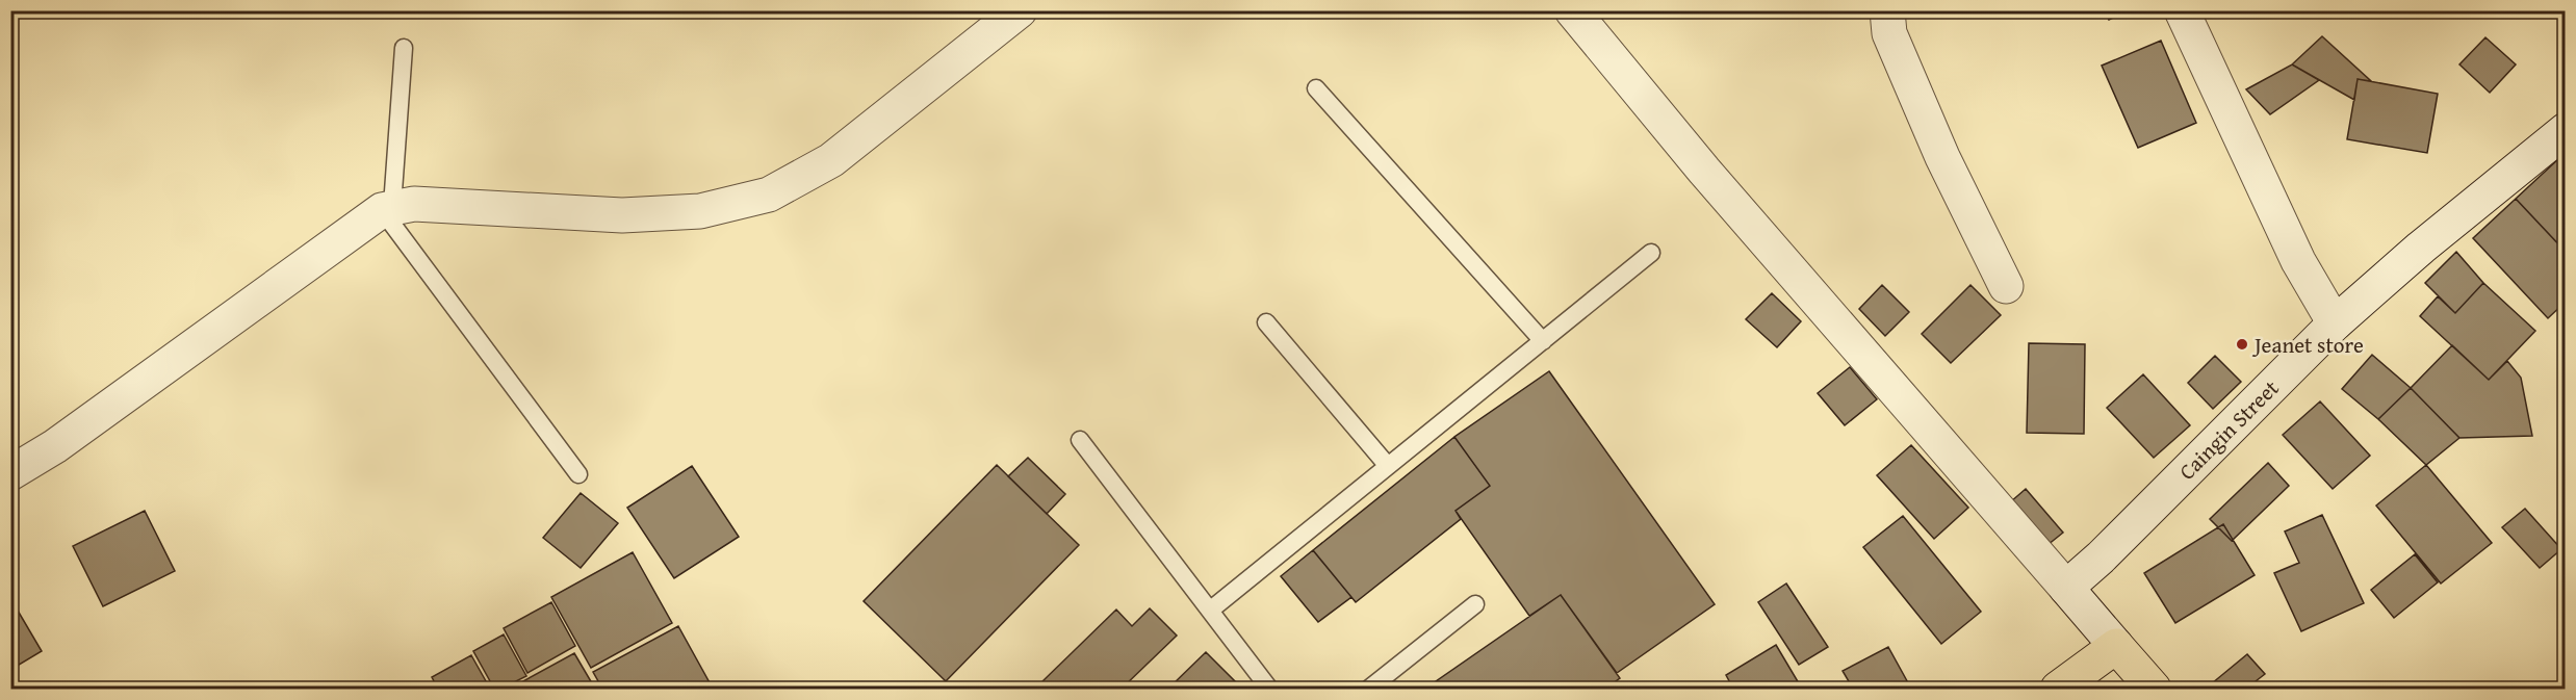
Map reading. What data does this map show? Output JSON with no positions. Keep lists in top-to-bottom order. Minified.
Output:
{"streets":{"street":["Caingin Street"]},"places":["Jeanet store"]}
